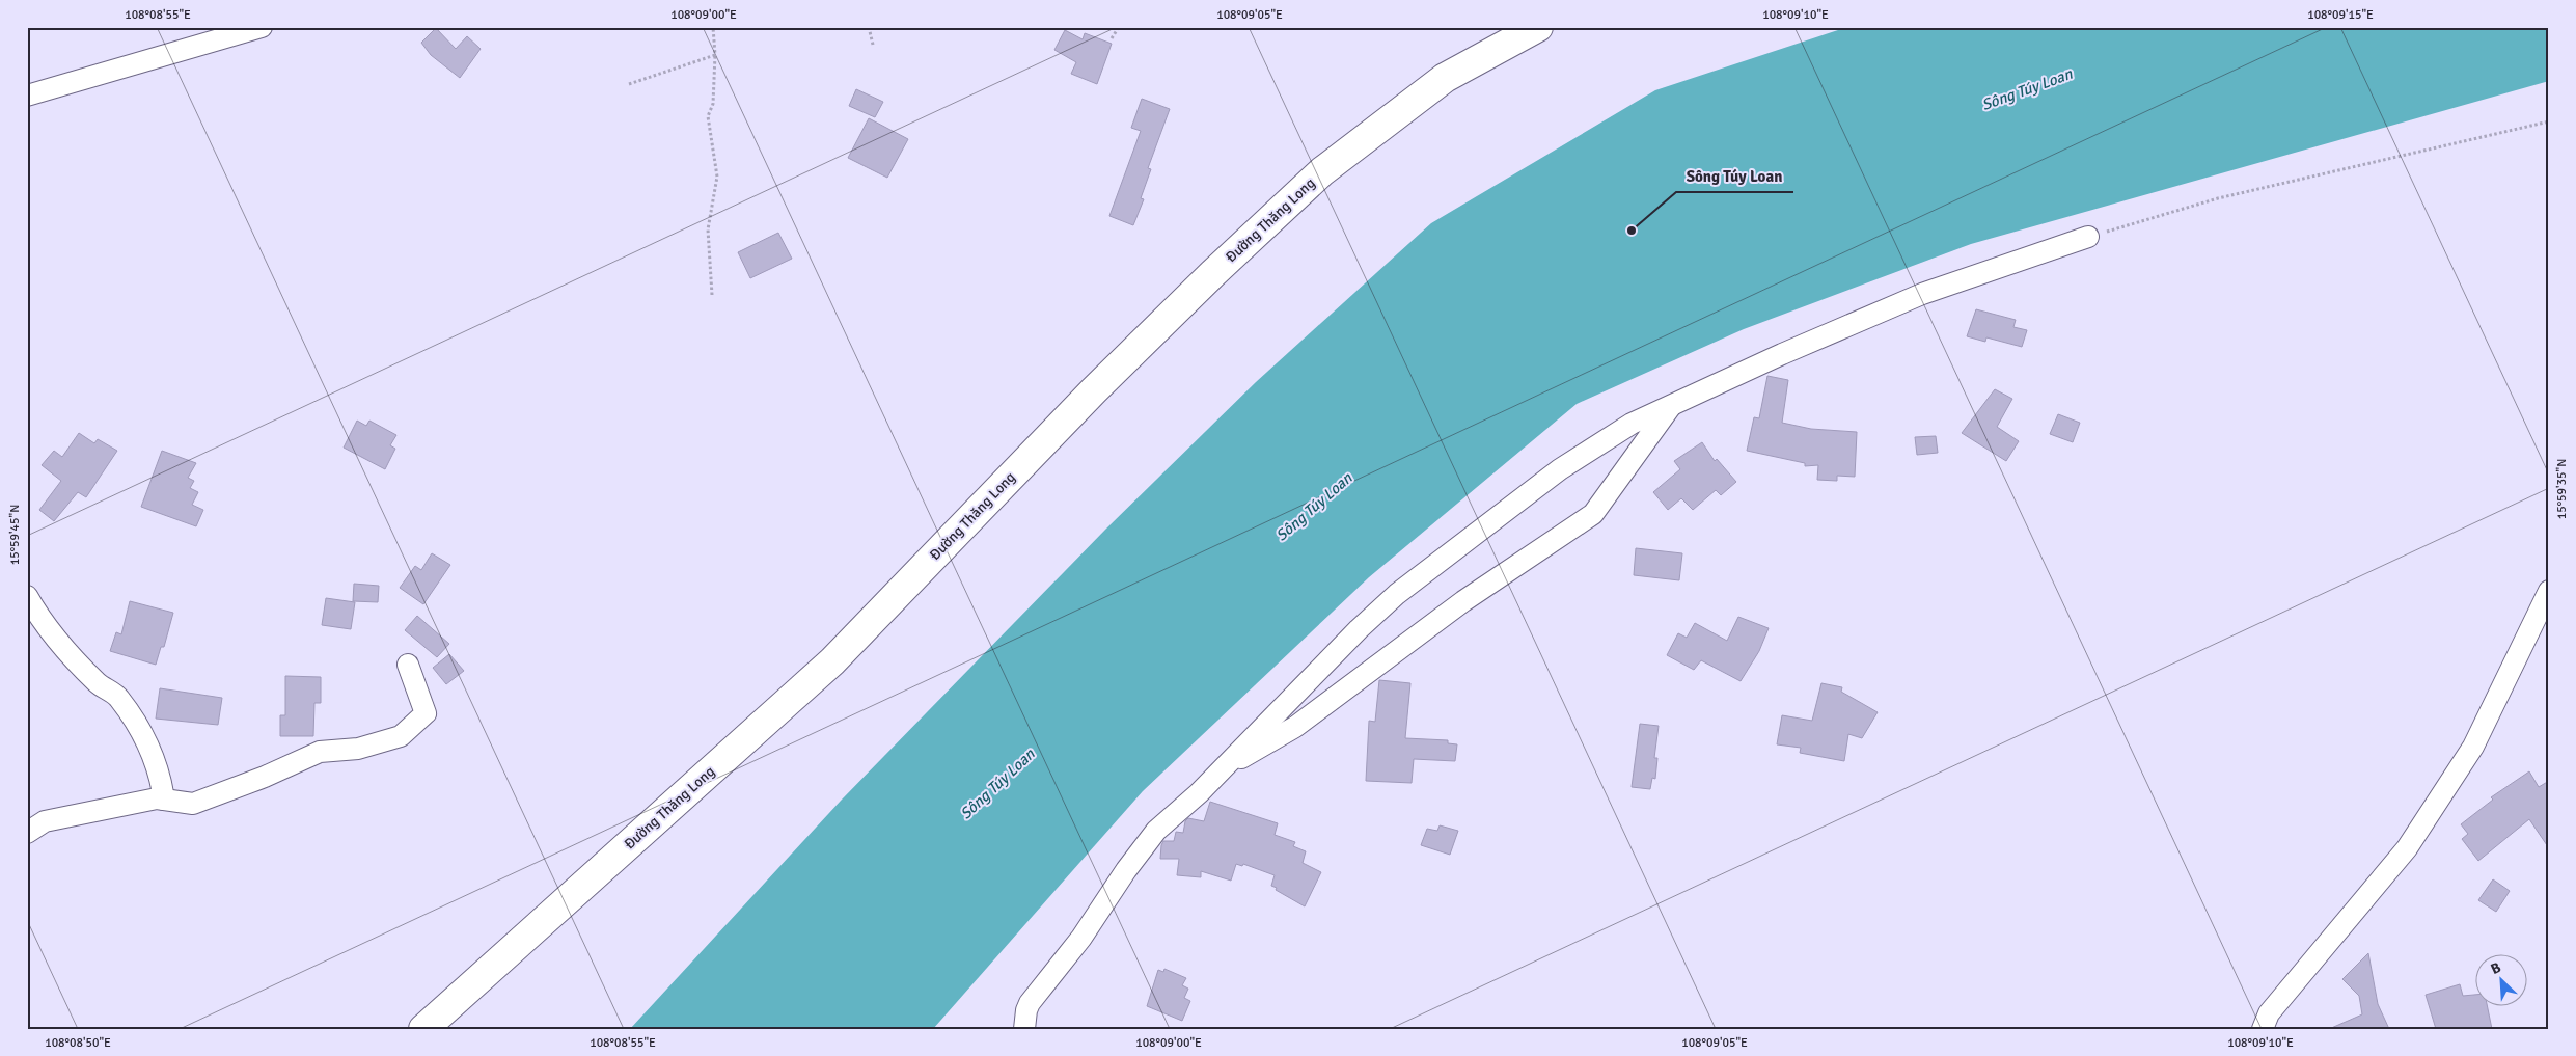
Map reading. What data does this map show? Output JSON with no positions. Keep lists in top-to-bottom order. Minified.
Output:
{"streets":{"street":["Đường Thăng Long"]},"water":["Sông Túy Loan"],"places":["Sông Túy Loan"],"north":"top left","coordinates":["108°08'55\"E","108°09'00\"E","108°09'05\"E","108°09'10\"E","108°09'15\"E","15°59'35\"N","15°59'45\"N","108°08'50\"E"]}
